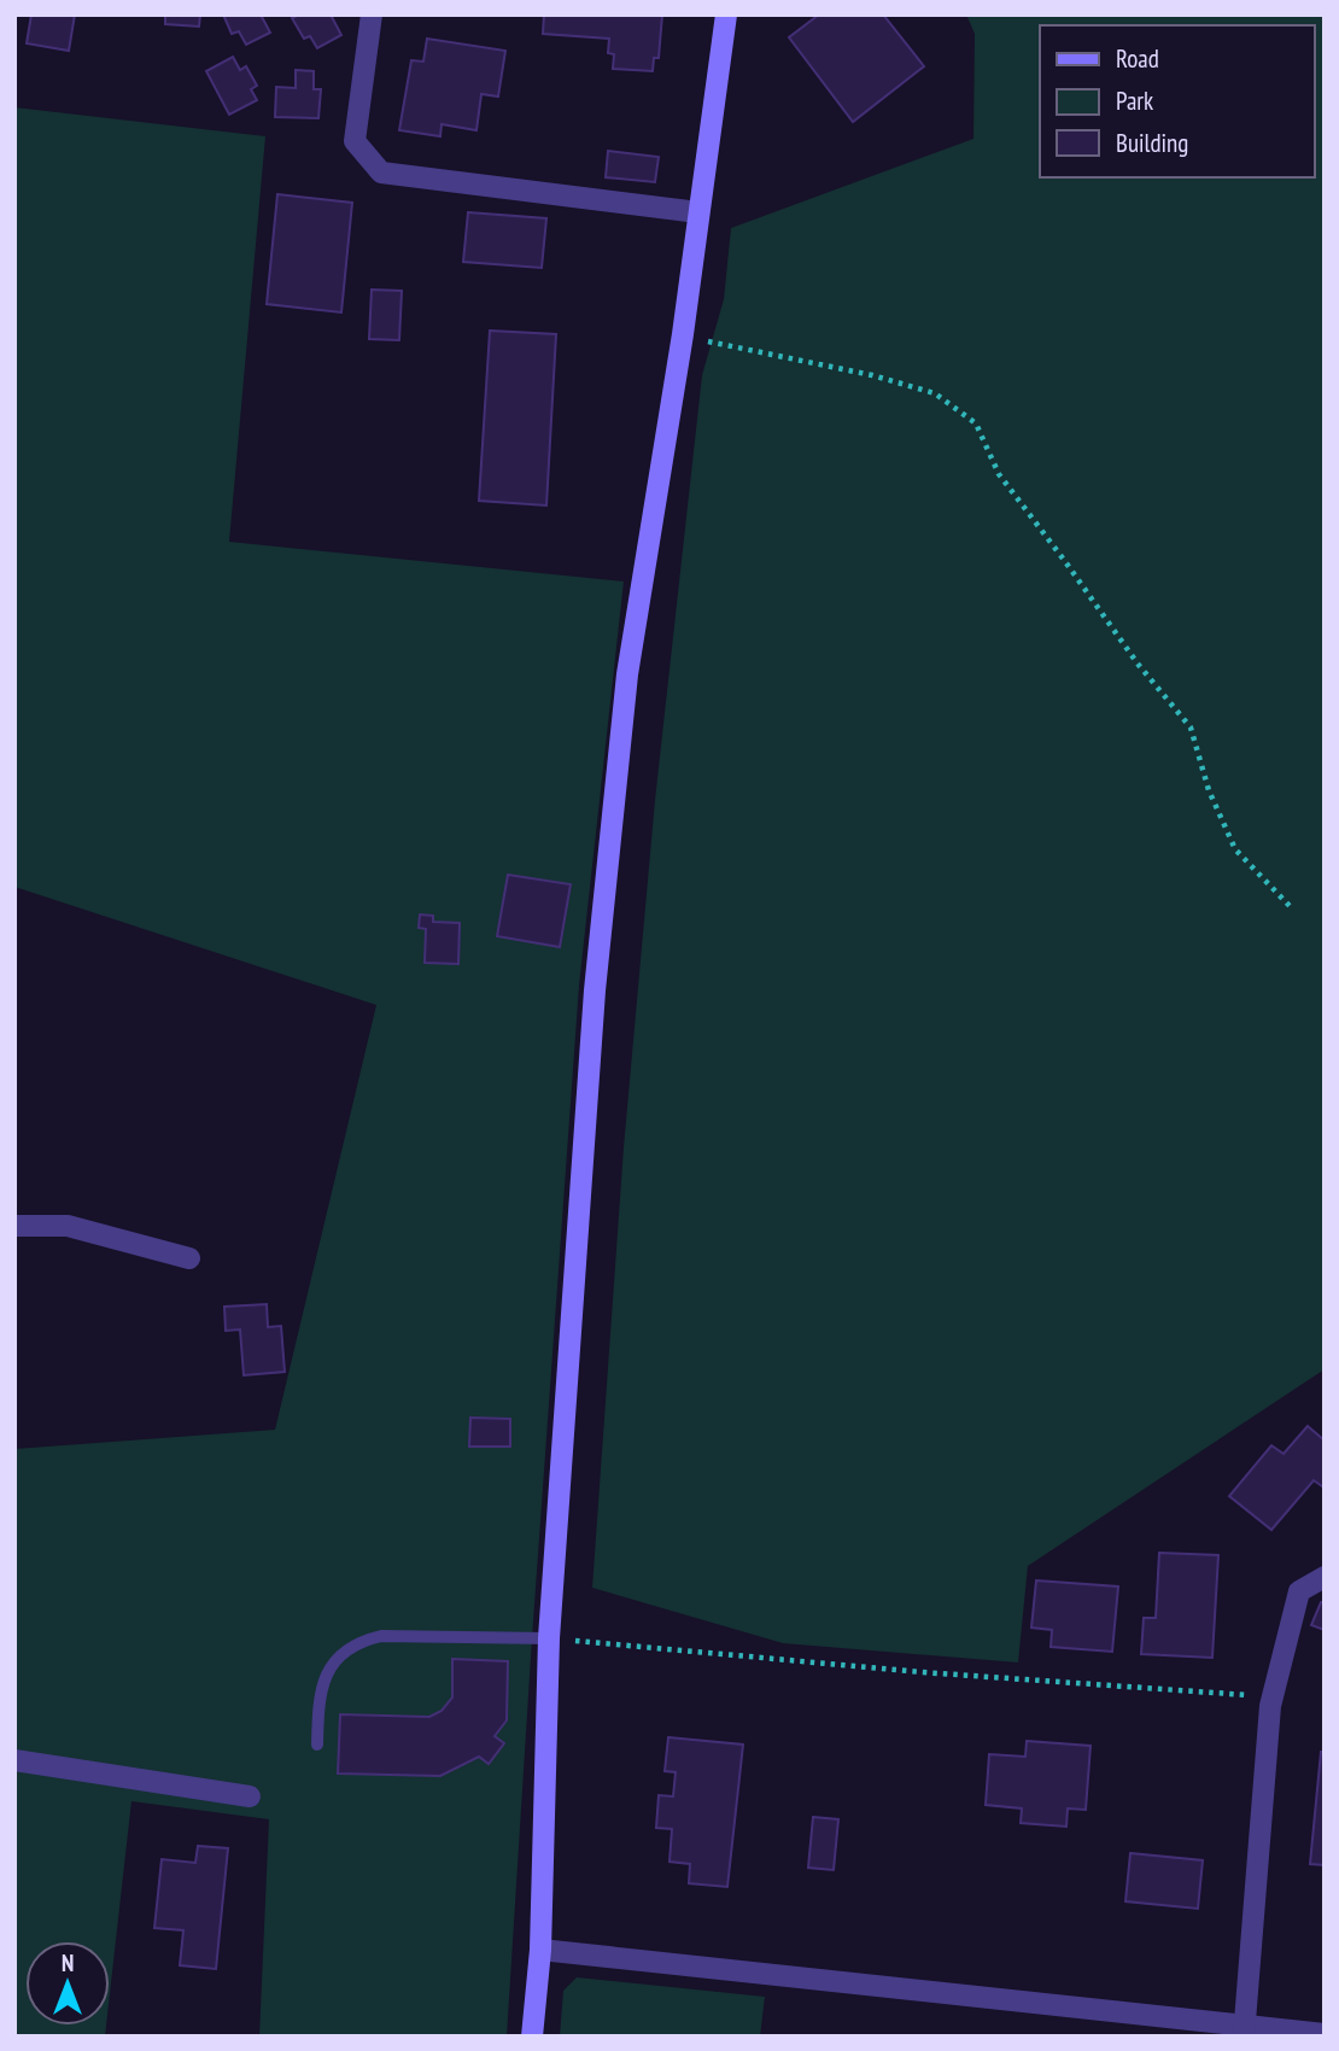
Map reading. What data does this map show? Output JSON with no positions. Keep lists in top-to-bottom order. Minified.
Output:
{"legend":["Road","Park","Building"],"north":"top"}
